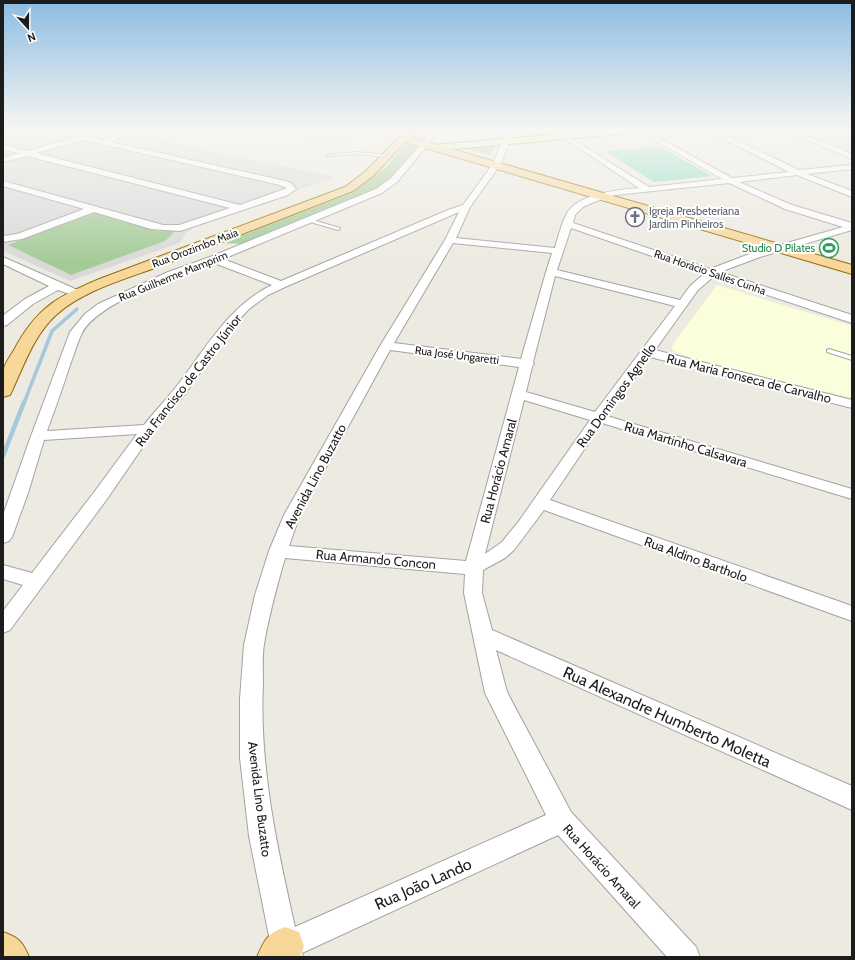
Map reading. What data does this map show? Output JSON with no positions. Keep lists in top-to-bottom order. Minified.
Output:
{"streets":{"main road":["Rua Orozimbo Maia"],"street":["Rua Horácio Salles Cunha","Rua Guilherme Mamprim","Rua José Ungaretti","Rua Maria Fonseca de Carvalho","Rua Francisco de Castro Júnior","Rua Domingos Agnello","Rua Martinho Calsavara","Rua Horácio Amaral","Avenida Lino Buzatto","Rua Armando Concon","Rua Aldino Bartholo","Rua Alexandre Humberto Moletta","Rua João Lando"]},"crossings":[["Rua Horácio Salles Cunha","Rua Domingos Agnello"],["Rua Horácio Salles Cunha","Rua Horácio Amaral"],["Rua José Ungaretti","Rua Horácio Amaral"],["Rua José Ungaretti","Avenida Lino Buzatto"],["Rua Maria Fonseca de Carvalho","Rua Domingos Agnello"],["Rua Francisco de Castro Júnior","Avenida Lino Buzatto"],["Rua Domingos Agnello","Rua Martinho Calsavara"],["Rua Domingos Agnello","Rua Horácio Amaral"],["Rua Domingos Agnello","Rua Armando Concon"],["Rua Domingos Agnello","Rua Aldino Bartholo"],["Rua Martinho Calsavara","Rua Horácio Amaral"],["Rua Horácio Amaral","Rua Armando Concon"],["Rua Horácio Amaral","Rua Alexandre Humberto Moletta"],["Rua Horácio Amaral","Rua João Lando"],["Avenida Lino Buzatto","Rua Armando Concon"],["Avenida Lino Buzatto","Rua João Lando"]],"places":{"church":["Igreja Presbeteriana Jardim Pinheiros"],"sports":["Studio D Pilates"]},"north":"bottom"}
